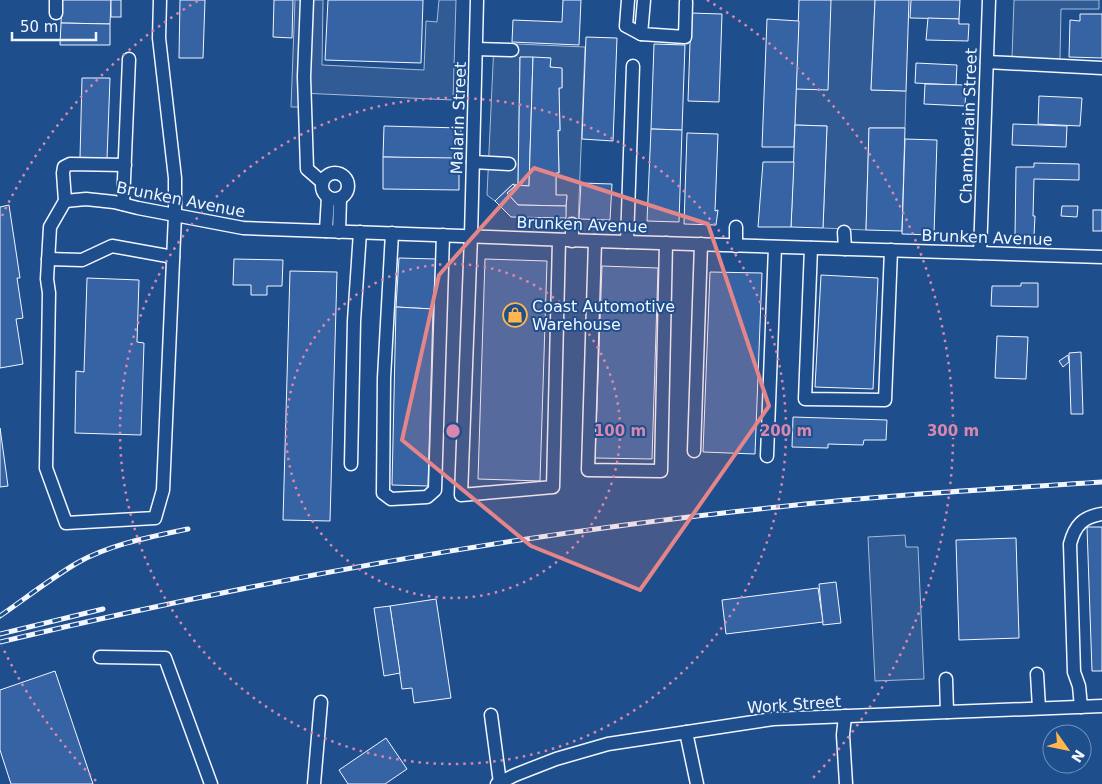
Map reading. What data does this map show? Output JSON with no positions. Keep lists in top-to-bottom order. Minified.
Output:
{"streets":{"street":["Malarin Street","Chamberlain Street","Brunken Avenue","Work Street"]},"crossings":[["Malarin Street","Brunken Avenue"],["Chamberlain Street","Brunken Avenue"]],"places":{"shop":["Coast Automotive Warehouse"]},"scale_bar":"50 m","north":"bottom right","rings":["100 m","200 m","300 m"]}
